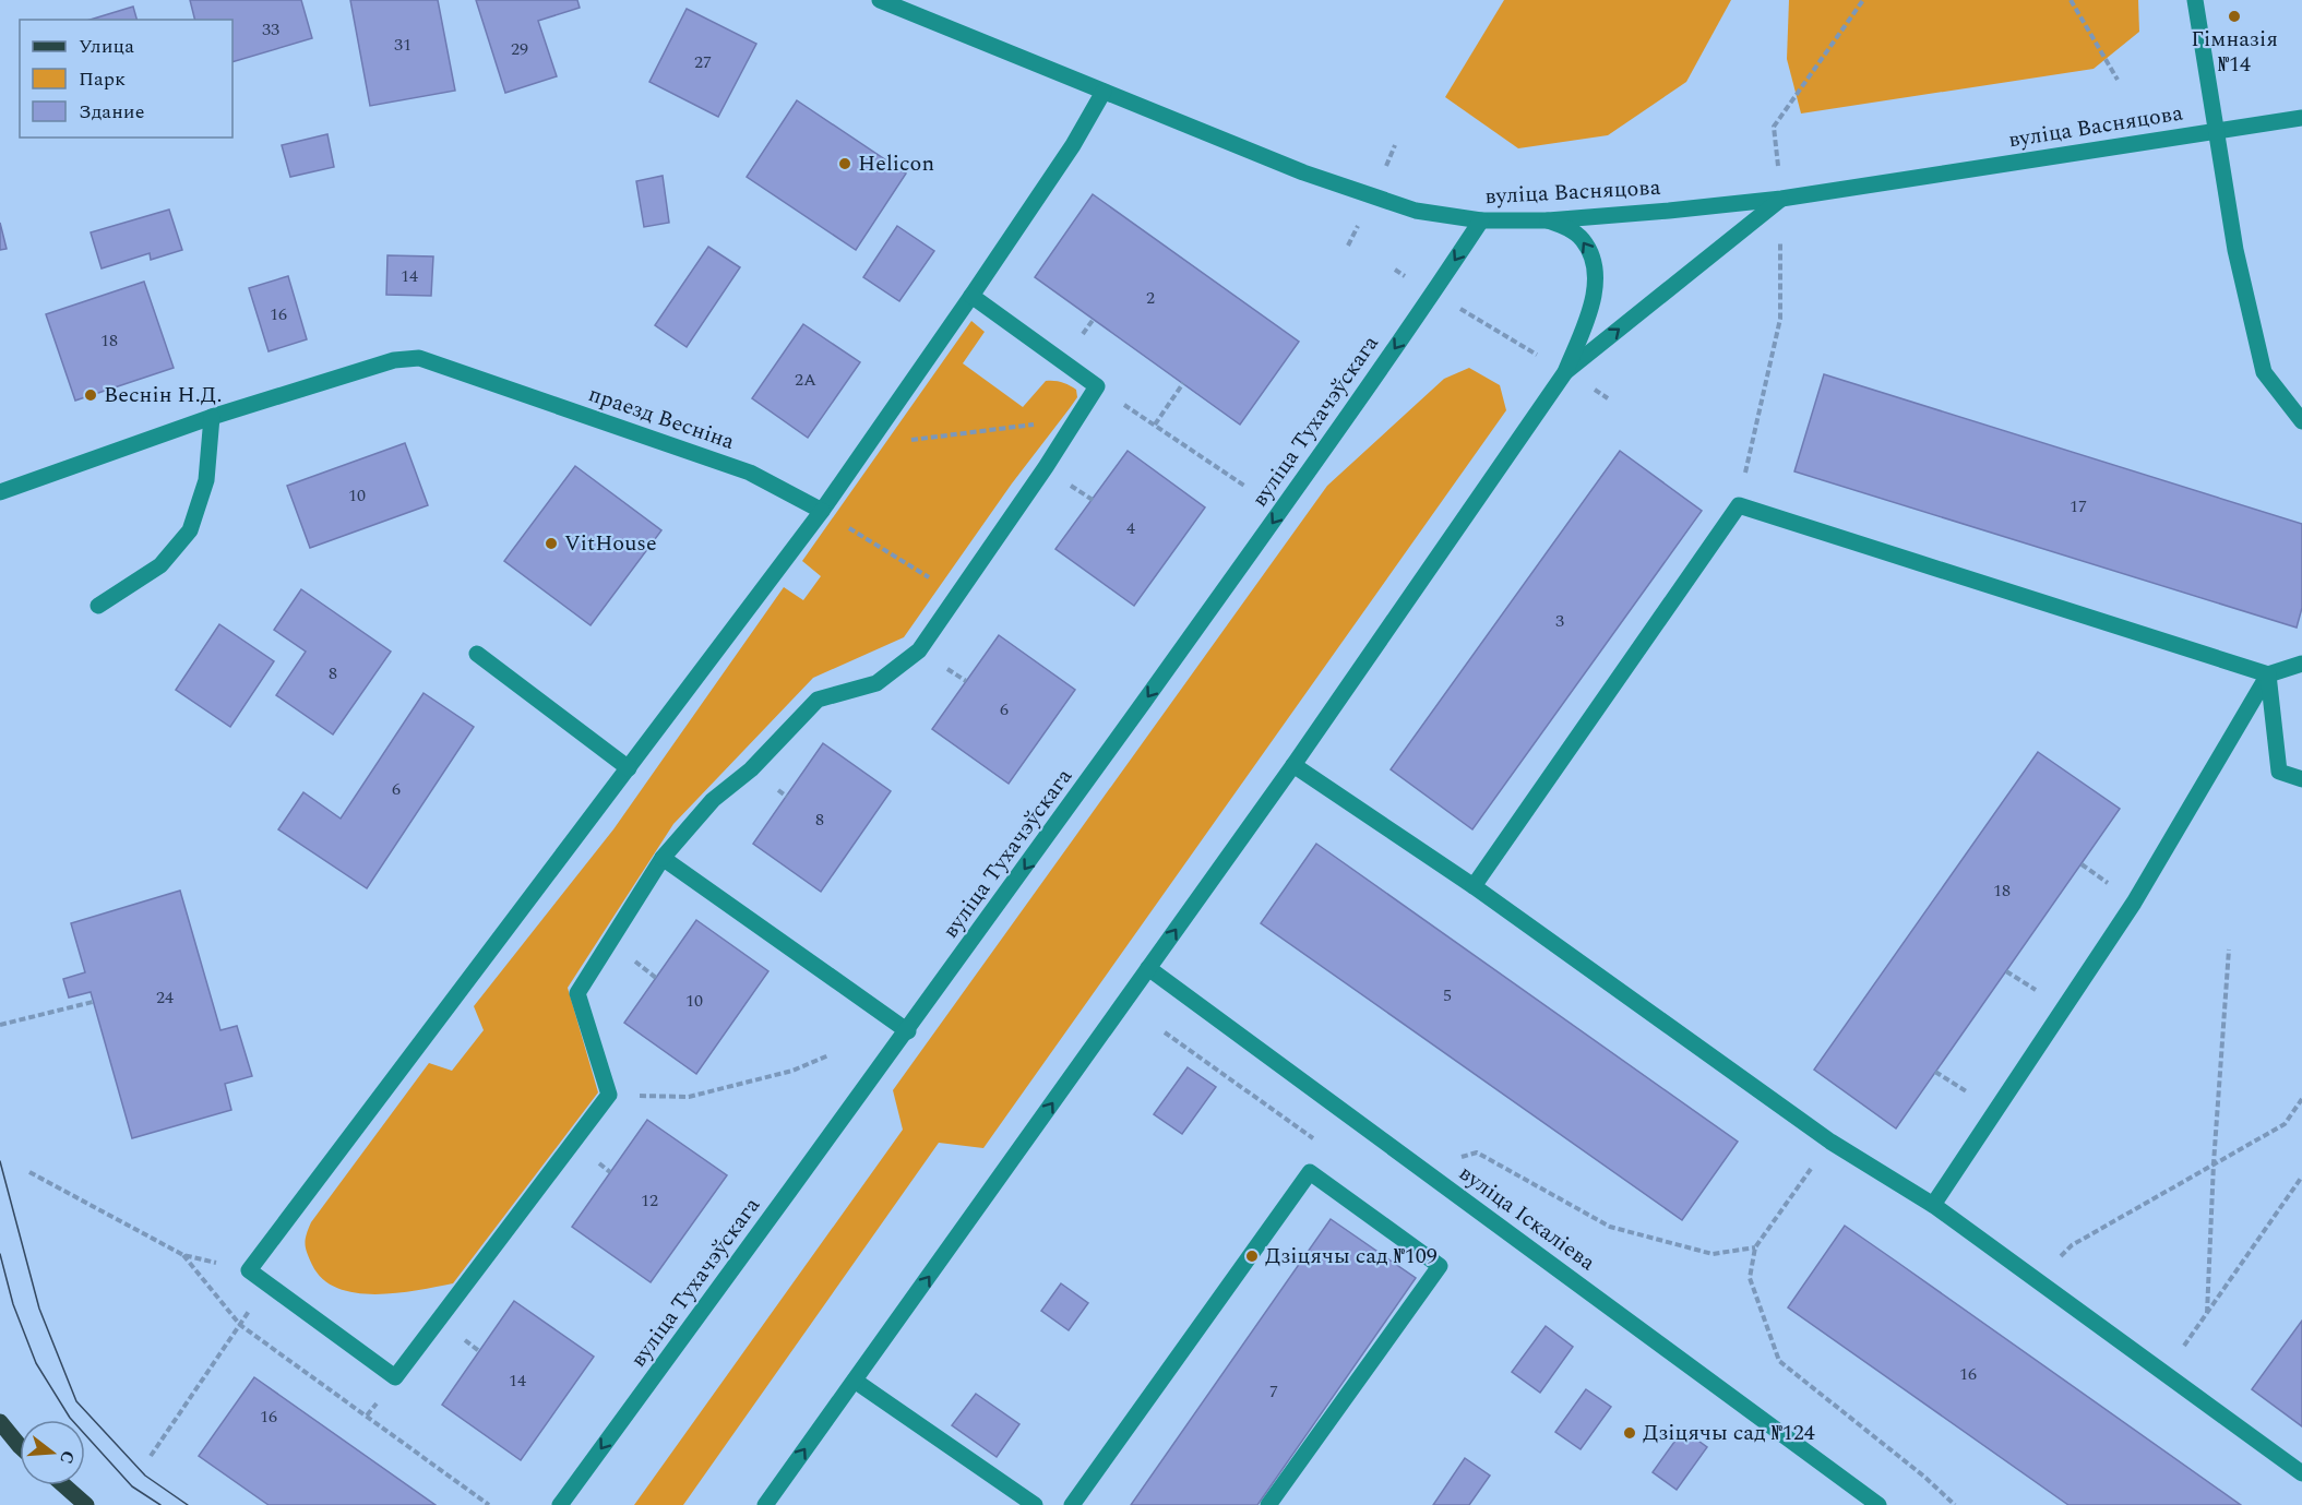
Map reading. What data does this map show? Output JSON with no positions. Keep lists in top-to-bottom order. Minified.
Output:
{"streets":{"street":["вуліца Васняцова","праезд Весніна","вуліца Тухачэўскага","вуліца Іскаліева"]},"crossings":[["вуліца Васняцова","вуліца Тухачэўскага"]],"one_way":["вуліца Тухачэўскага"],"places":["Гімназія №14","Helicon","Веснін Н.Д.","VitHouse","Дзіцячы сад №109","Дзіцячы сад №124"],"house_numbers":["33","31","29","27","14","2","16","18","2А","10","17","4","3","8","6","6","8","18","5","24","10","12","16","14","7","16"],"legend":["Улица","Парк","Здание"],"north":"right"}
